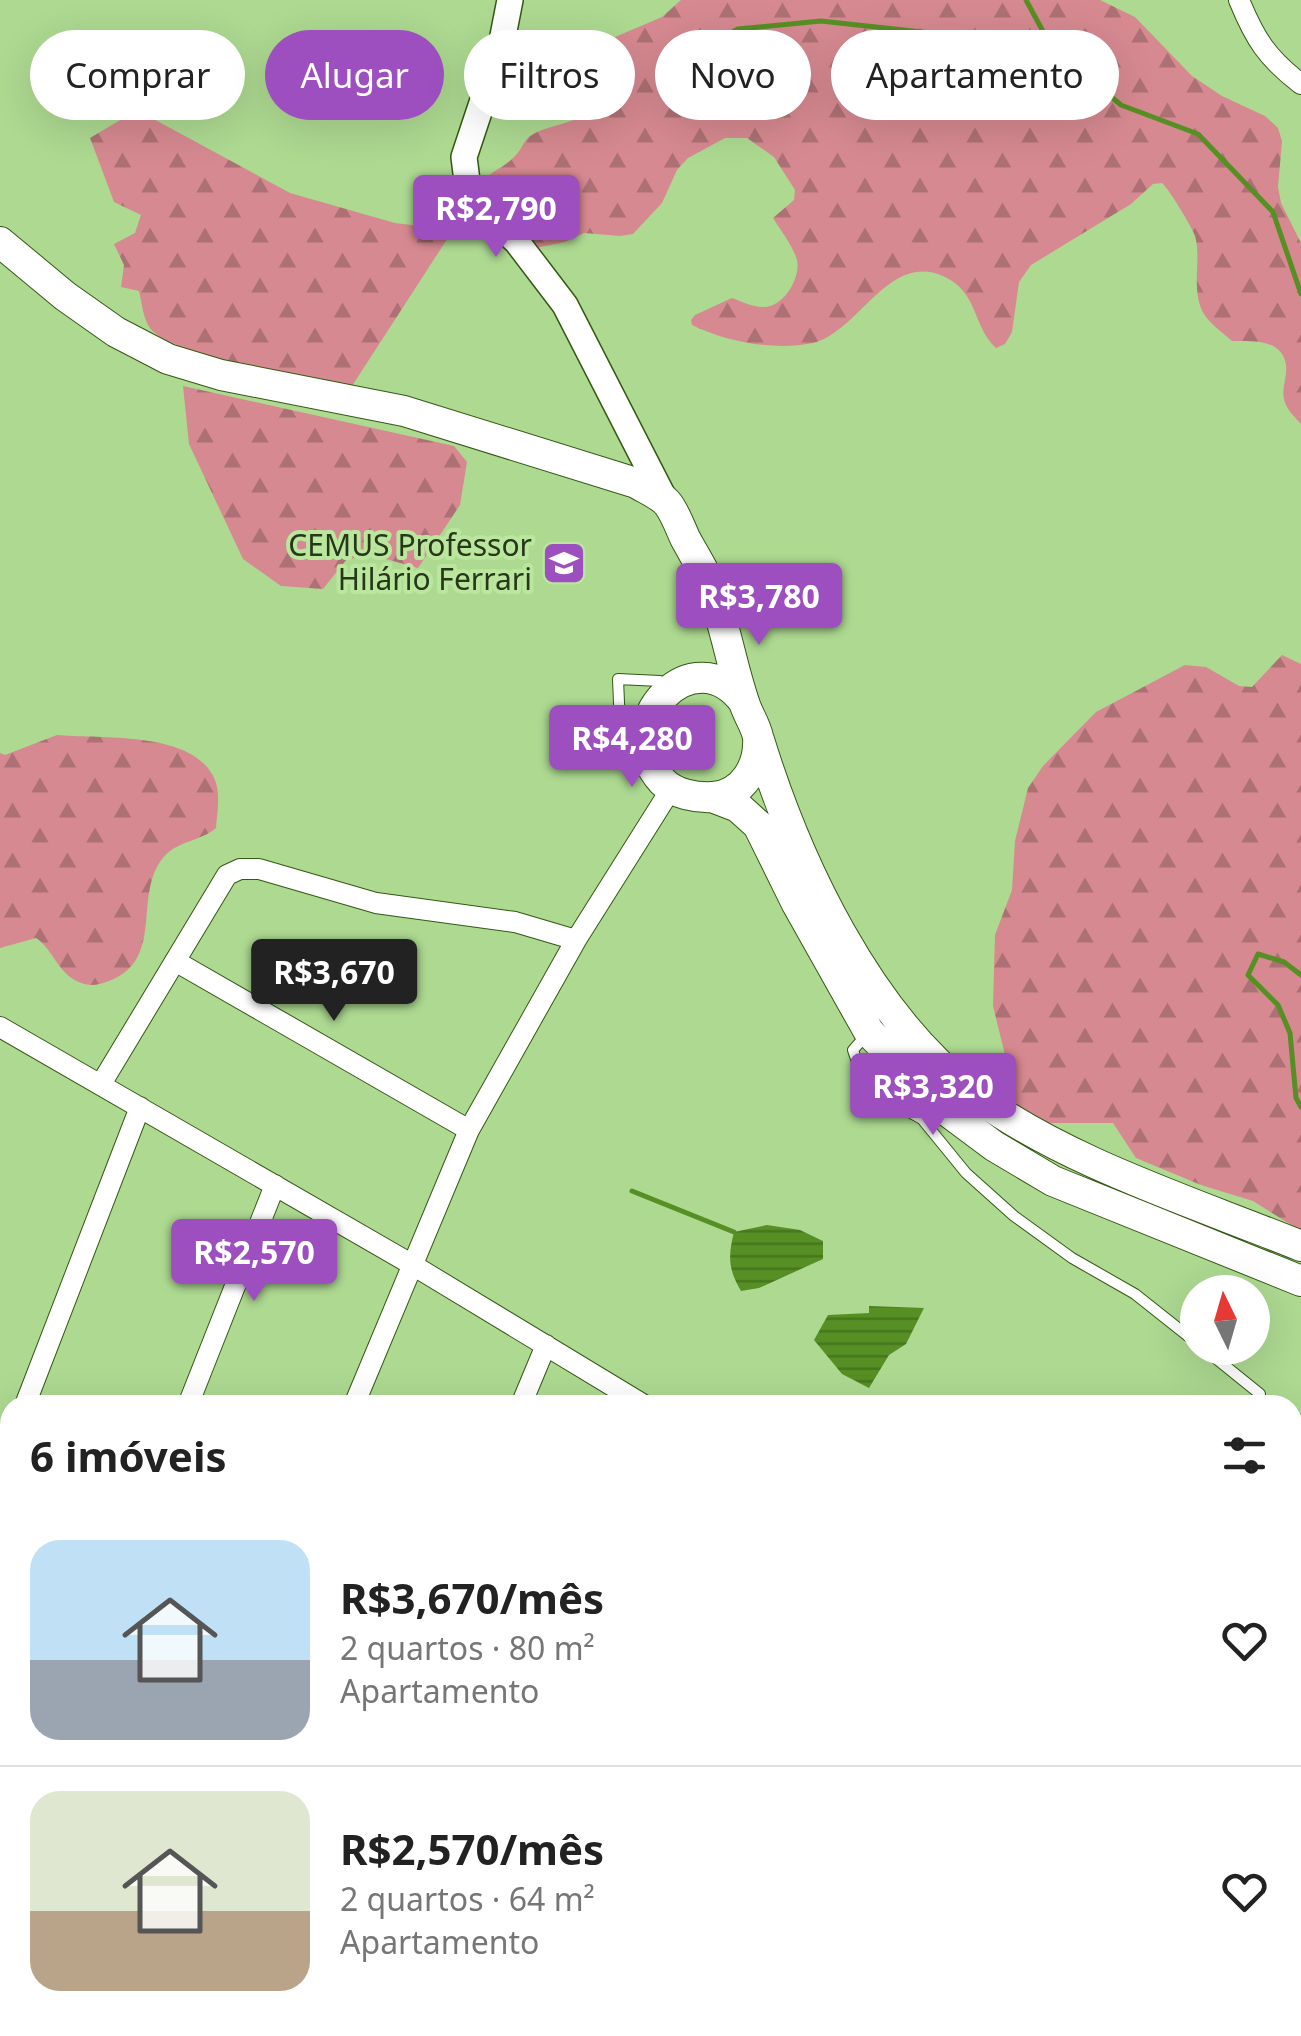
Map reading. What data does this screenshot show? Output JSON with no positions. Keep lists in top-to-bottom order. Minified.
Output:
{"places":{"school or university":["CEMUS Professor Hilário Ferrari"]},"north":"top","page":{"chip":["Comprar","Alugar","Filtros","Novo","Apartamento"],"price":["R$2,790","R$3,780","R$4,280","R$3,670","R$3,320","R$2,570"],"heading":"6 imóveis","list":[{"name":"R$3,670/mês","note":"2 quartos · 80 m² · Apartamento"},{"name":"R$2,570/mês","note":"2 quartos · 64 m² · Apartamento"}]}}
